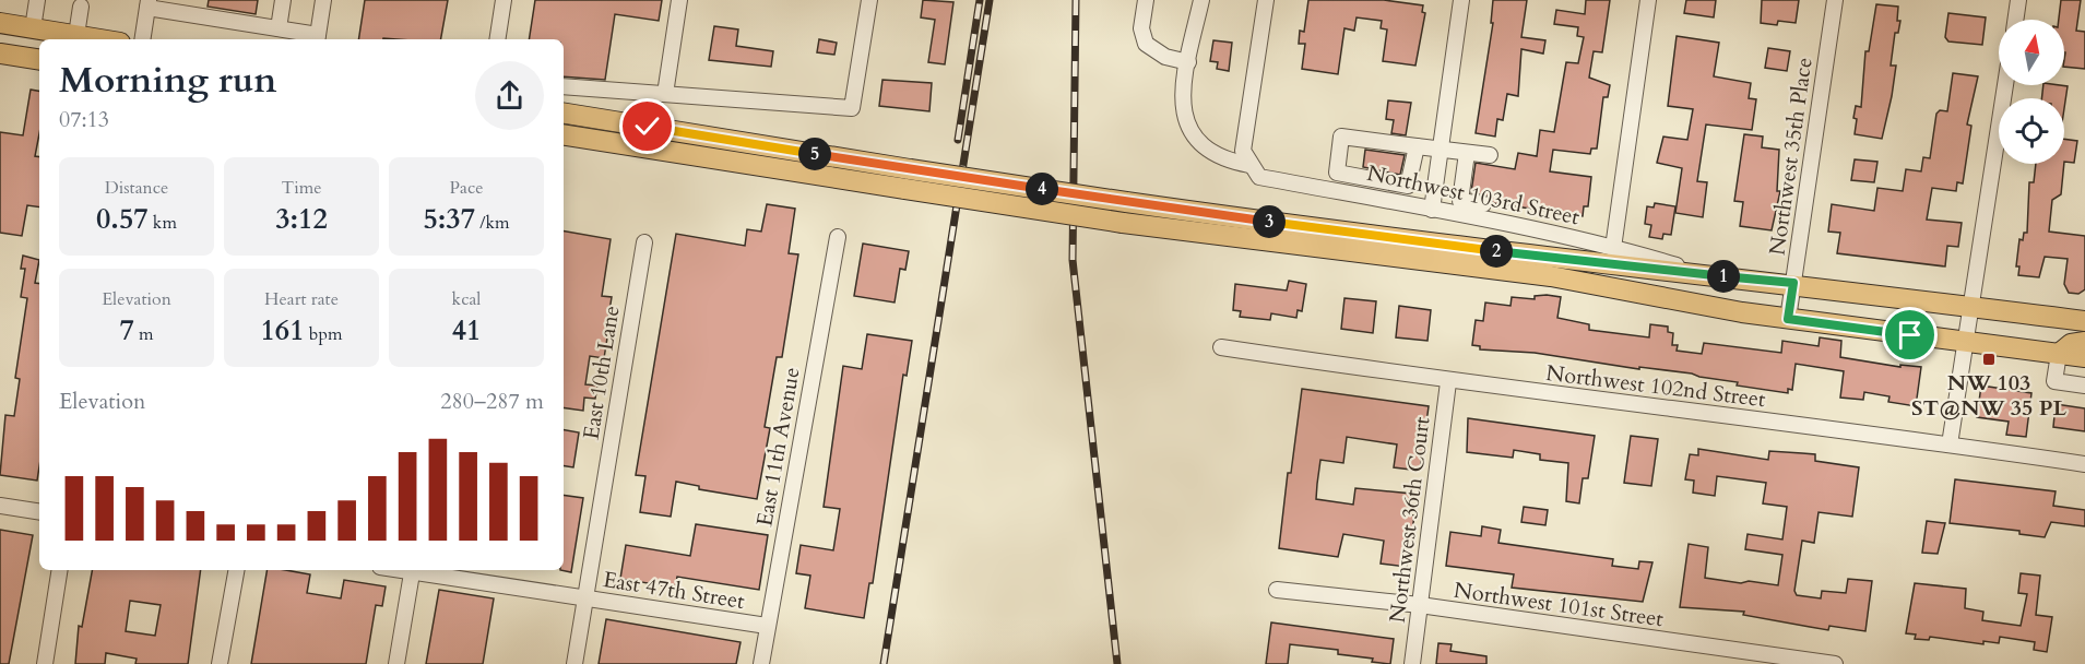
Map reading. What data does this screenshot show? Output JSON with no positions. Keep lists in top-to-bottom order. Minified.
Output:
{"streets":{"main road":["Northwest 103rd Street"],"street":["Northwest 35th Place","East 10th Lane","Northwest 102nd Street","East 11th Avenue","Northwest 36th Court","East 47th Street","Northwest 101st Street"]},"crossings":[["Northwest 35th Place","Northwest 103rd Street"],["East 10th Lane","East 47th Street"],["Northwest 102nd Street","Northwest 36th Court"],["East 11th Avenue","East 47th Street"],["Northwest 36th Court","Northwest 101st Street"]],"places":{"transit":["NW 103 ST@NW 35 PL"]},"north":"top","page":{"heading":["Morning run","07:13"],"pins":["5","4","3","2","1"],"stats":[["Distance","0.57 km"],["Time","3:12"],["Pace","5:37 /km"],["Elevation","7 m"],["Heart rate","161 bpm"],["kcal","41"]],"chart":["Elevation","280–287 m"]}}
